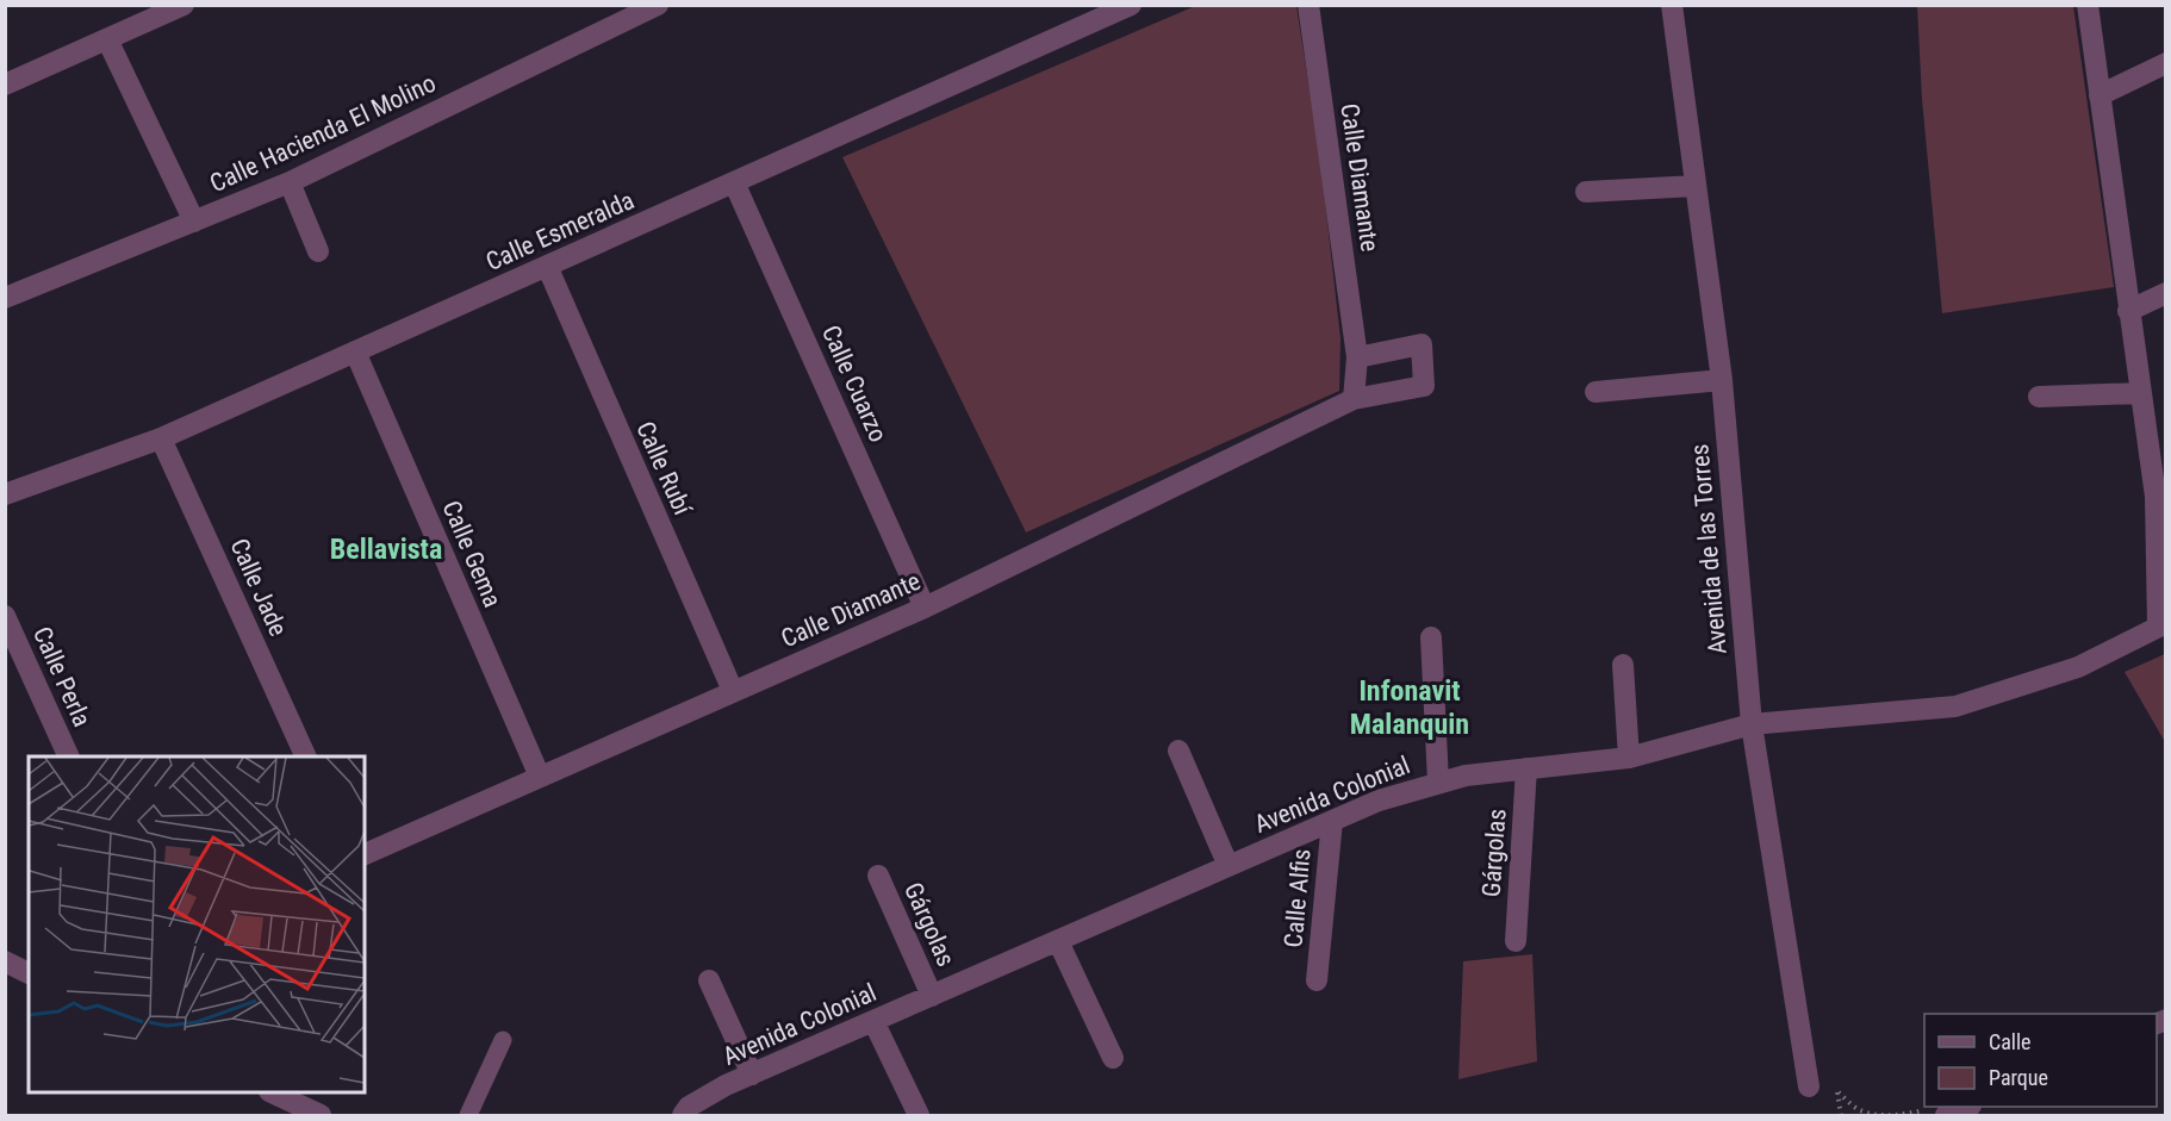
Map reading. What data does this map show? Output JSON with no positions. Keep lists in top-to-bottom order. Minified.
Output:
{"streets":{"street":["Calle Hacienda El Molino","Calle Diamante","Calle Esmeralda","Calle Cuarzo","Calle Rubí","Avenida de las Torres","Calle Gema","Calle Jade","Calle Perla","Avenida Colonial","Gárgolas","Calle Alfis"]},"crossings":[["Calle Diamante","Calle Cuarzo"],["Calle Diamante","Calle Rubí"],["Calle Diamante","Calle Gema"],["Calle Esmeralda","Calle Cuarzo"],["Calle Esmeralda","Calle Rubí"],["Calle Esmeralda","Calle Gema"],["Calle Esmeralda","Calle Jade"],["Avenida de las Torres","Avenida Colonial"],["Avenida Colonial","Gárgolas"],["Avenida Colonial","Calle Alfis"]],"districts":["Bellavista","Infonavit Malanquin"],"legend":["Calle","Parque"]}
